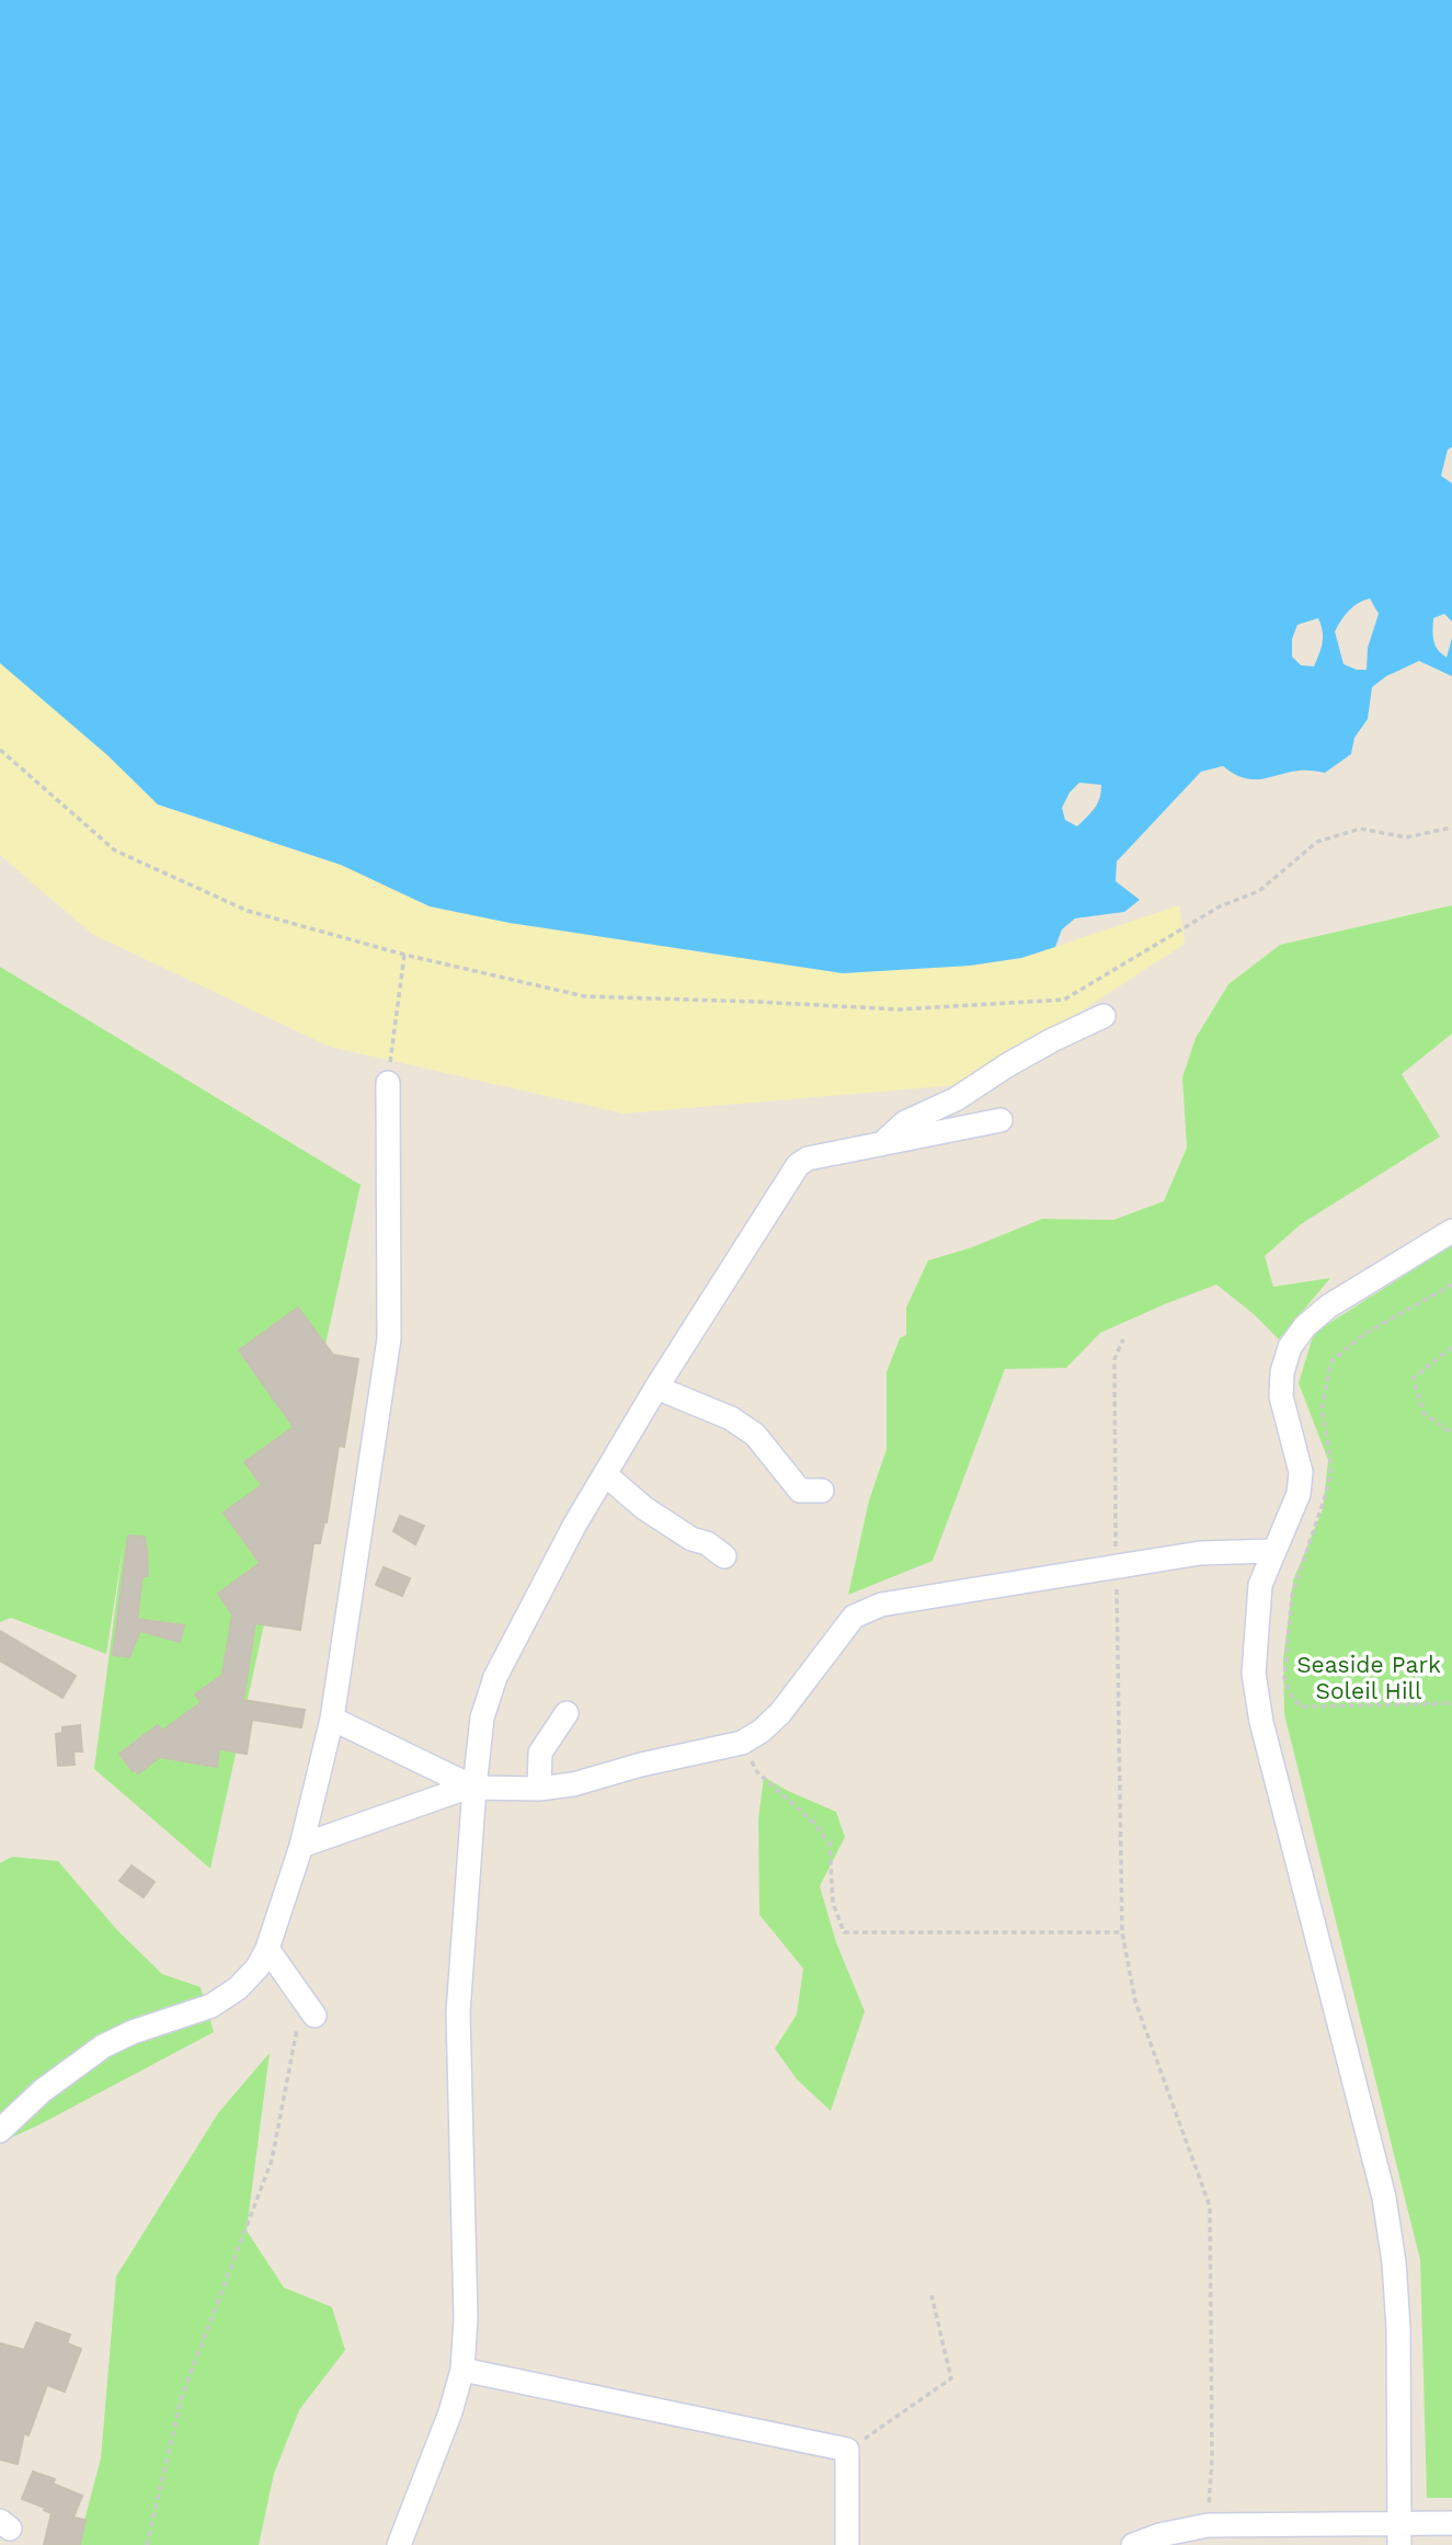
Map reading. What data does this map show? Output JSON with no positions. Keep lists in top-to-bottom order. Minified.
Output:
{"parks":["Seaside Park Soleil Hill"]}
